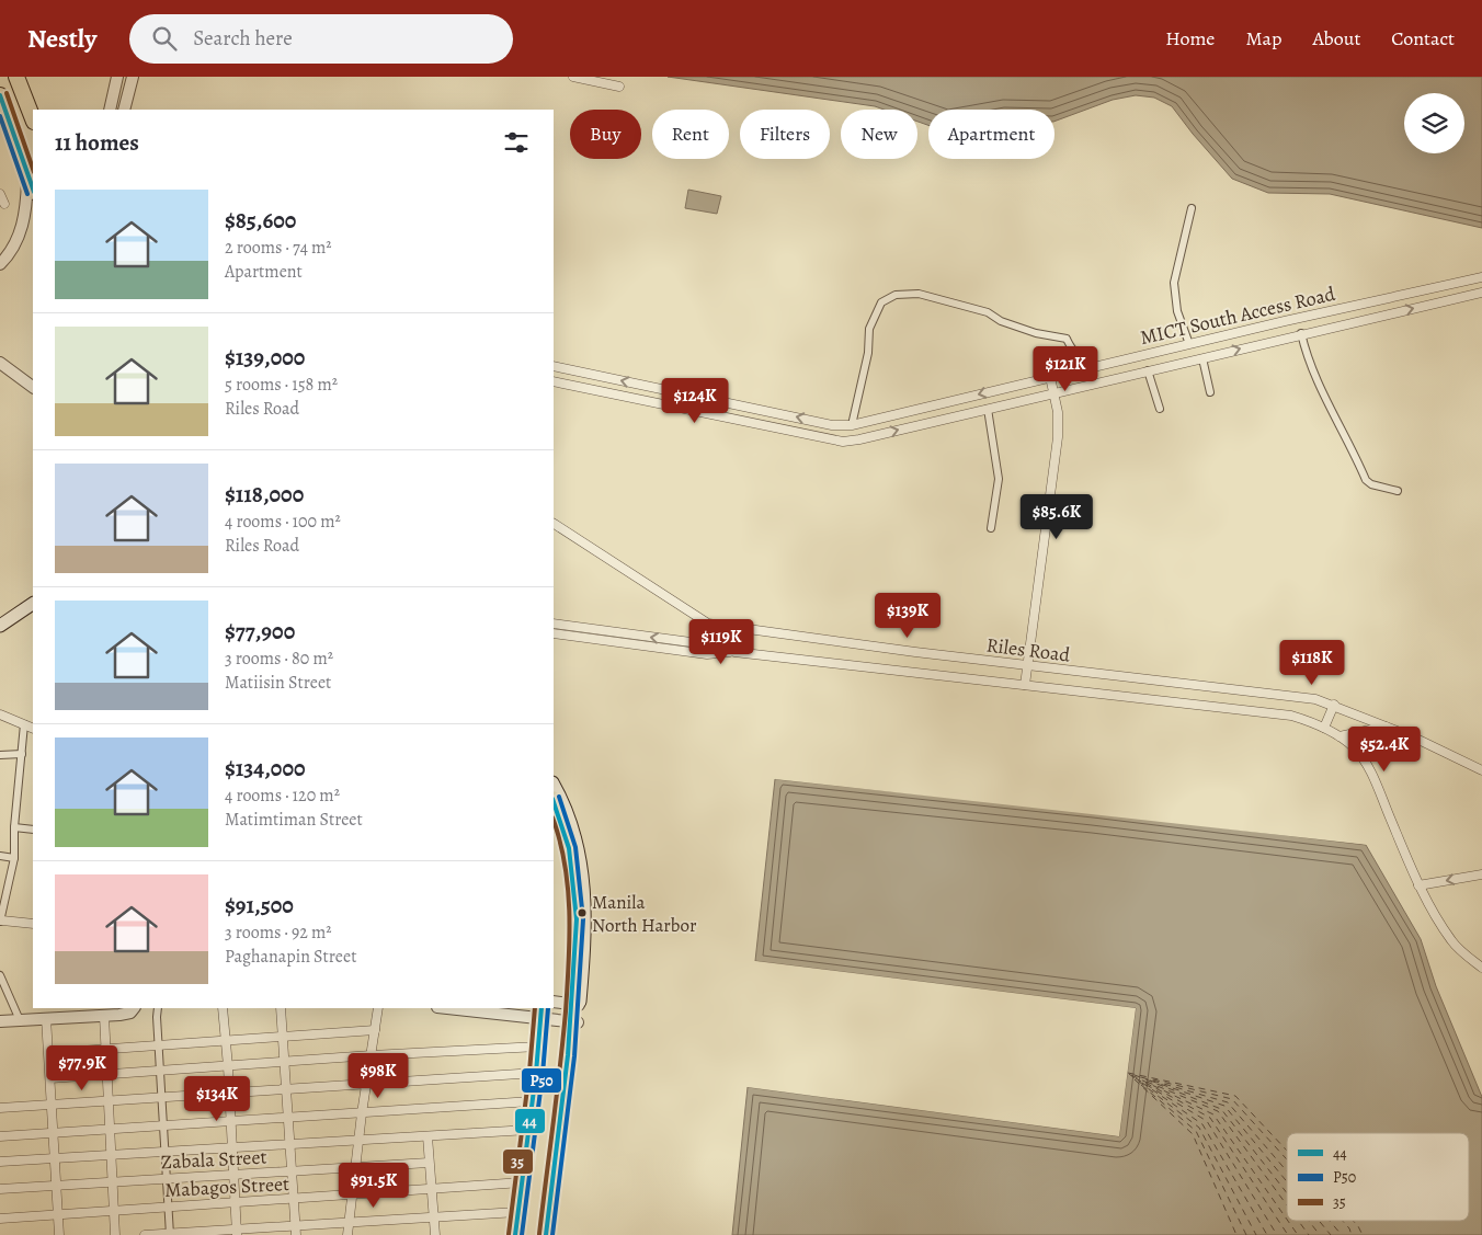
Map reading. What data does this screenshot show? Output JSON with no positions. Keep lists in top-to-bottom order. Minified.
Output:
{"streets":{"street":["MICT South Access Road","Riles Road","Zabala Street","Mabagos Street"]},"places":["Manila North Harbor"],"lines":["transit line 35","transit line 44","transit line P50"],"legend":["44","P50","35"],"page":{"header":"Nestly","search":"Search here","nav":["Home","Map","About","Contact"],"chip":["Buy","Rent","Filters","New","Apartment"],"heading":"11 homes","list":[{"name":"$85,600","note":"2 rooms · 74 m² · Apartment"},{"name":"$139,000","note":"5 rooms · 158 m² · Riles Road"},{"name":"$118,000","note":"4 rooms · 100 m² · Riles Road"},{"name":"$77,900","note":"3 rooms · 80 m² · Matiisin Street"},{"name":"$134,000","note":"4 rooms · 120 m² · Matimtiman Street"},{"name":"$91,500","note":"3 rooms · 92 m² · Paghanapin Street"}],"price":["$121K","$124K","$85.6K","$139K","$119K","$118K","$52.4K","$77.9K","$98K","$134K","$91.5K"]}}
